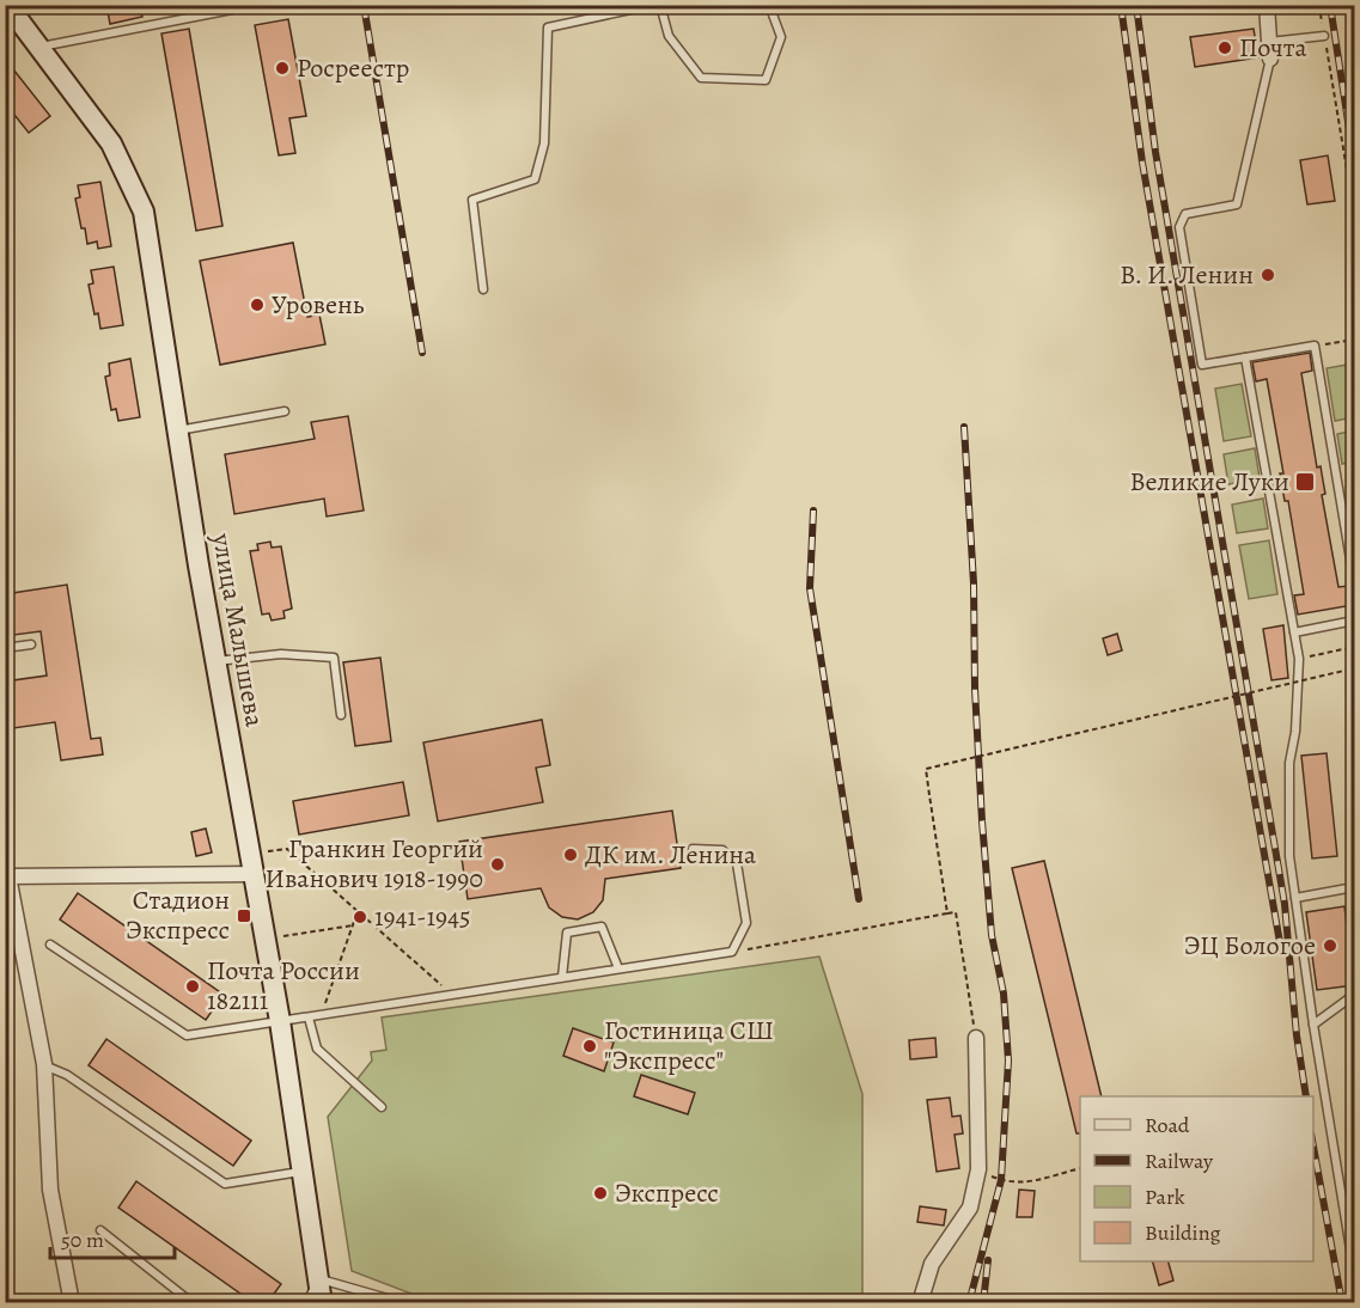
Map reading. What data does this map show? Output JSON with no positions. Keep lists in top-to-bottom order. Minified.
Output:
{"streets":{"street":["улица Малышева"]},"places":{"other":["Почта","Росреестр","В. И. Ленин","Уровень","ДК им. Ленина","Гранкин Георгий Иванович 1918-1990","1941-1945","ЭЦ Бологое","Почта России 182111","Гостиница СШ \"Экспресс\"","Экспресс"],"transit":["Великие Луки","Стадион Экспресс"]},"legend":["Road","Railway","Park","Building"],"scale_bar":"50 m"}
